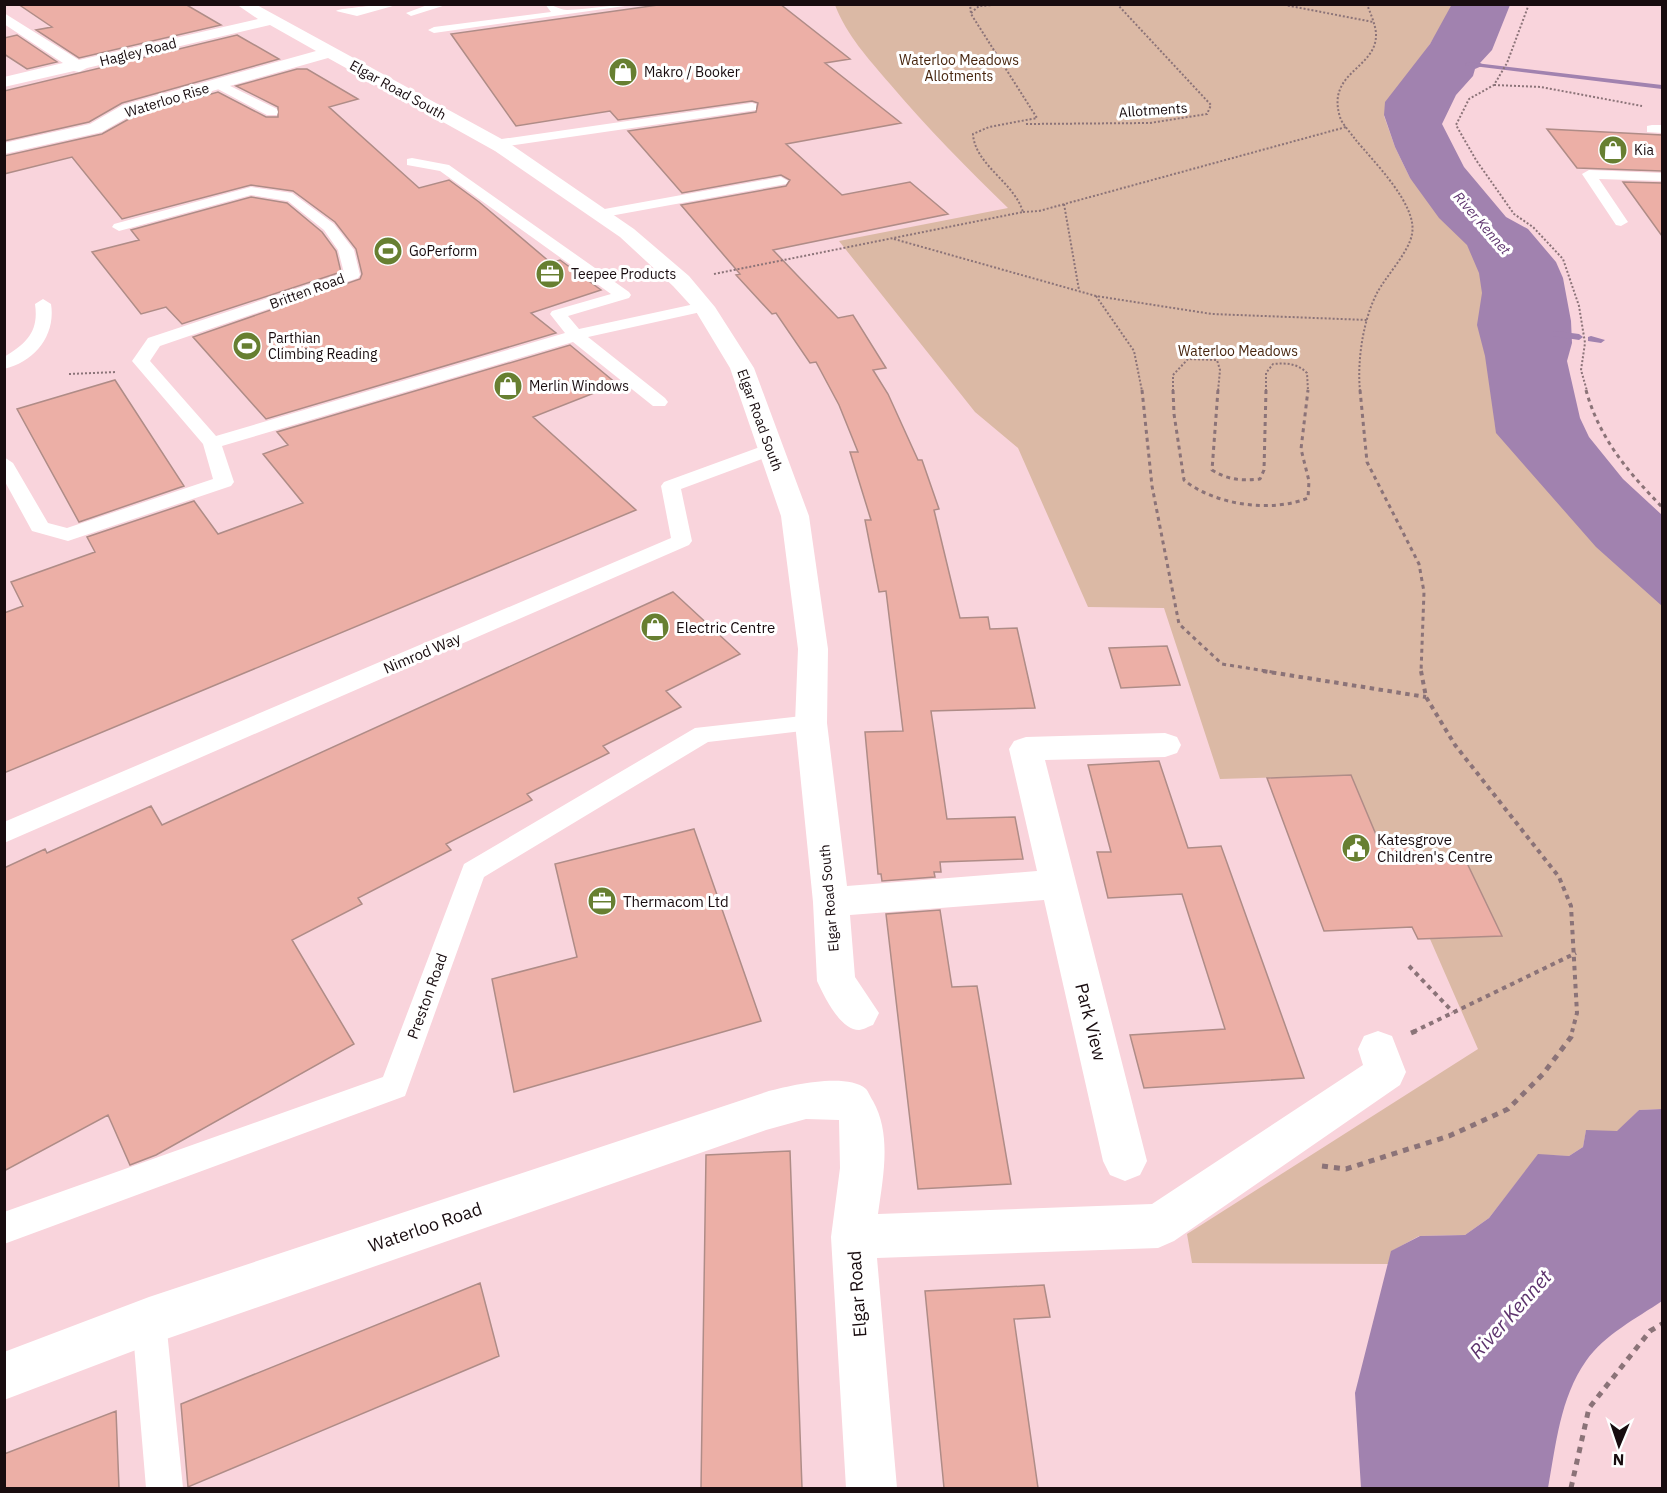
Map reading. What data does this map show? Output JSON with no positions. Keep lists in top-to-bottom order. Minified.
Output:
{"streets":{"street":["Hagley Road","Elgar Road South","Waterloo Rise","Park View","Waterloo Road","Elgar Road"],"lane":["Britten Road","Nimrod Way","Preston Road"],"path":["Allotments"]},"crossings":[["Hagley Road","Elgar Road South"],["Elgar Road South","Waterloo Rise"],["Elgar Road South","Nimrod Way"],["Elgar Road South","Preston Road"],["Waterloo Road","Elgar Road"]],"water":["River Kennet"],"parks":["Waterloo Meadows Allotments","Waterloo Meadows"],"places":{"shop":["Makro / Booker","Kia","Merlin Windows","Electric Centre"],"sports":["GoPerform","Parthian Climbing Reading"],"office":["Teepee Products","Thermacom Ltd"],"public building":["Katesgrove Children's Centre"]},"north":"bottom"}
